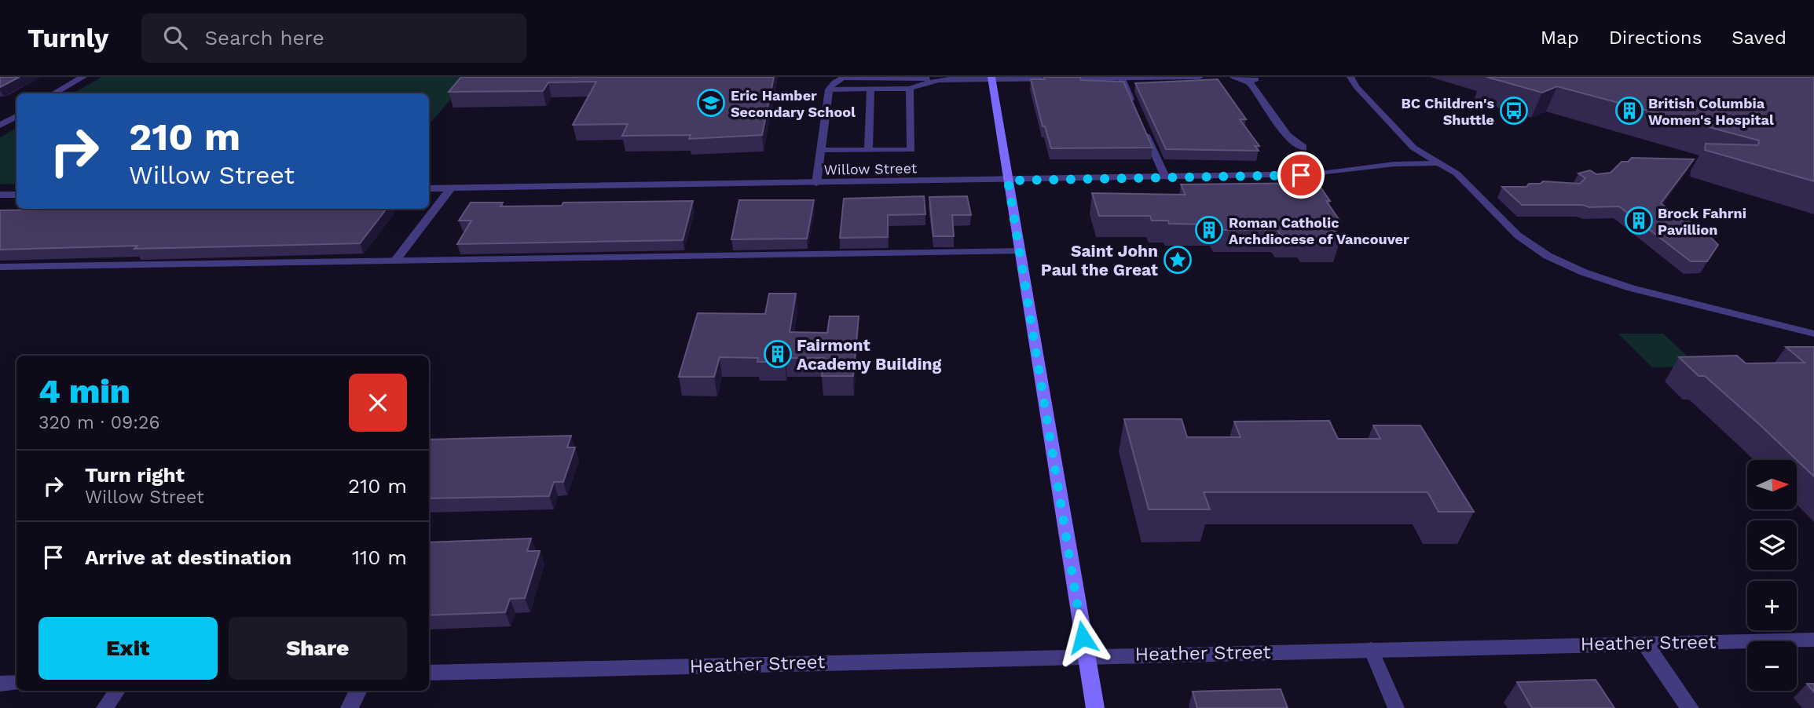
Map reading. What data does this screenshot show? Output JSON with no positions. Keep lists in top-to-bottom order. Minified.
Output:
{"streets":{"street":["Willow Street","Heather Street"]},"places":{"school or university":["Eric Hamber Secondary School"],"bus stop":["BC Children's Shuttle"],"building":["British Columbia Women's Hospital","Brock Fahrni Pavillion","Roman Catholic Archdiocese of Vancouver","Fairmont Academy Building"],"place":["Saint John Paul the Great"]},"north":"right","page":{"header":"Turnly","search":"Search here","nav":["Map","Directions","Saved"],"turn":["210 m","Willow Street"],"heading":["4 min","320 m · 09:26"],"list":[{"name":"Turn right","note":"Willow Street","value":"210 m"},{"name":"Arrive at destination","value":"110 m"}],"map_buttons":["+","−"],"buttons":["Exit","Share"]}}
